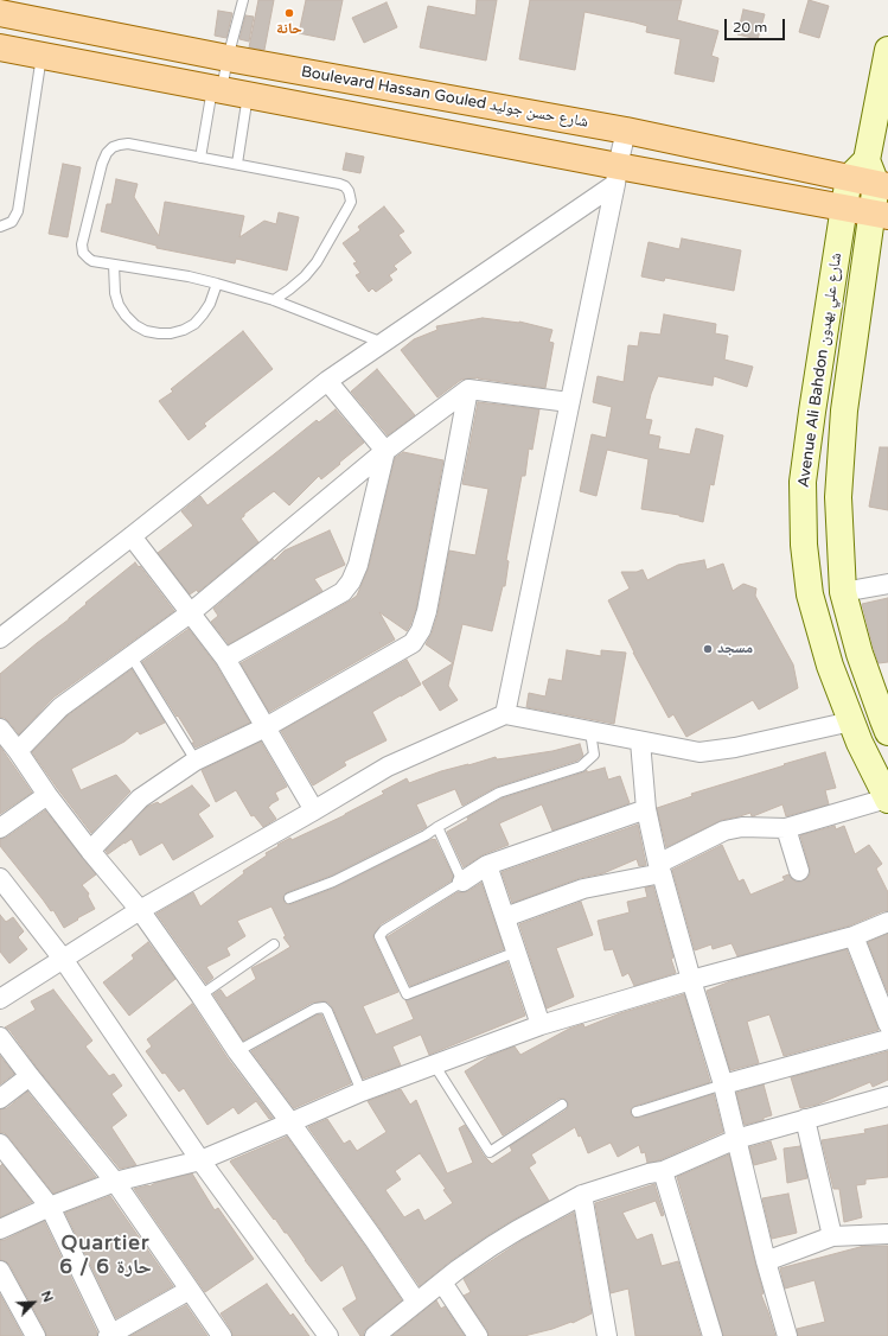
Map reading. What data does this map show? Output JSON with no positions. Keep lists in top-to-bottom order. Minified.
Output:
{"streets":{"main road":["Boulevard Hassan Gouled شارع حسن جوليد","Avenue Ali Bahdon شارع علي بهدون"]},"crossings":[["Boulevard Hassan Gouled شارع حسن جوليد","Avenue Ali Bahdon شارع علي بهدون"]],"districts":["Quartier 6 / حارة 6"],"places":["حانة","مسجد"],"scale_bar":"20 m","north":"top right"}
